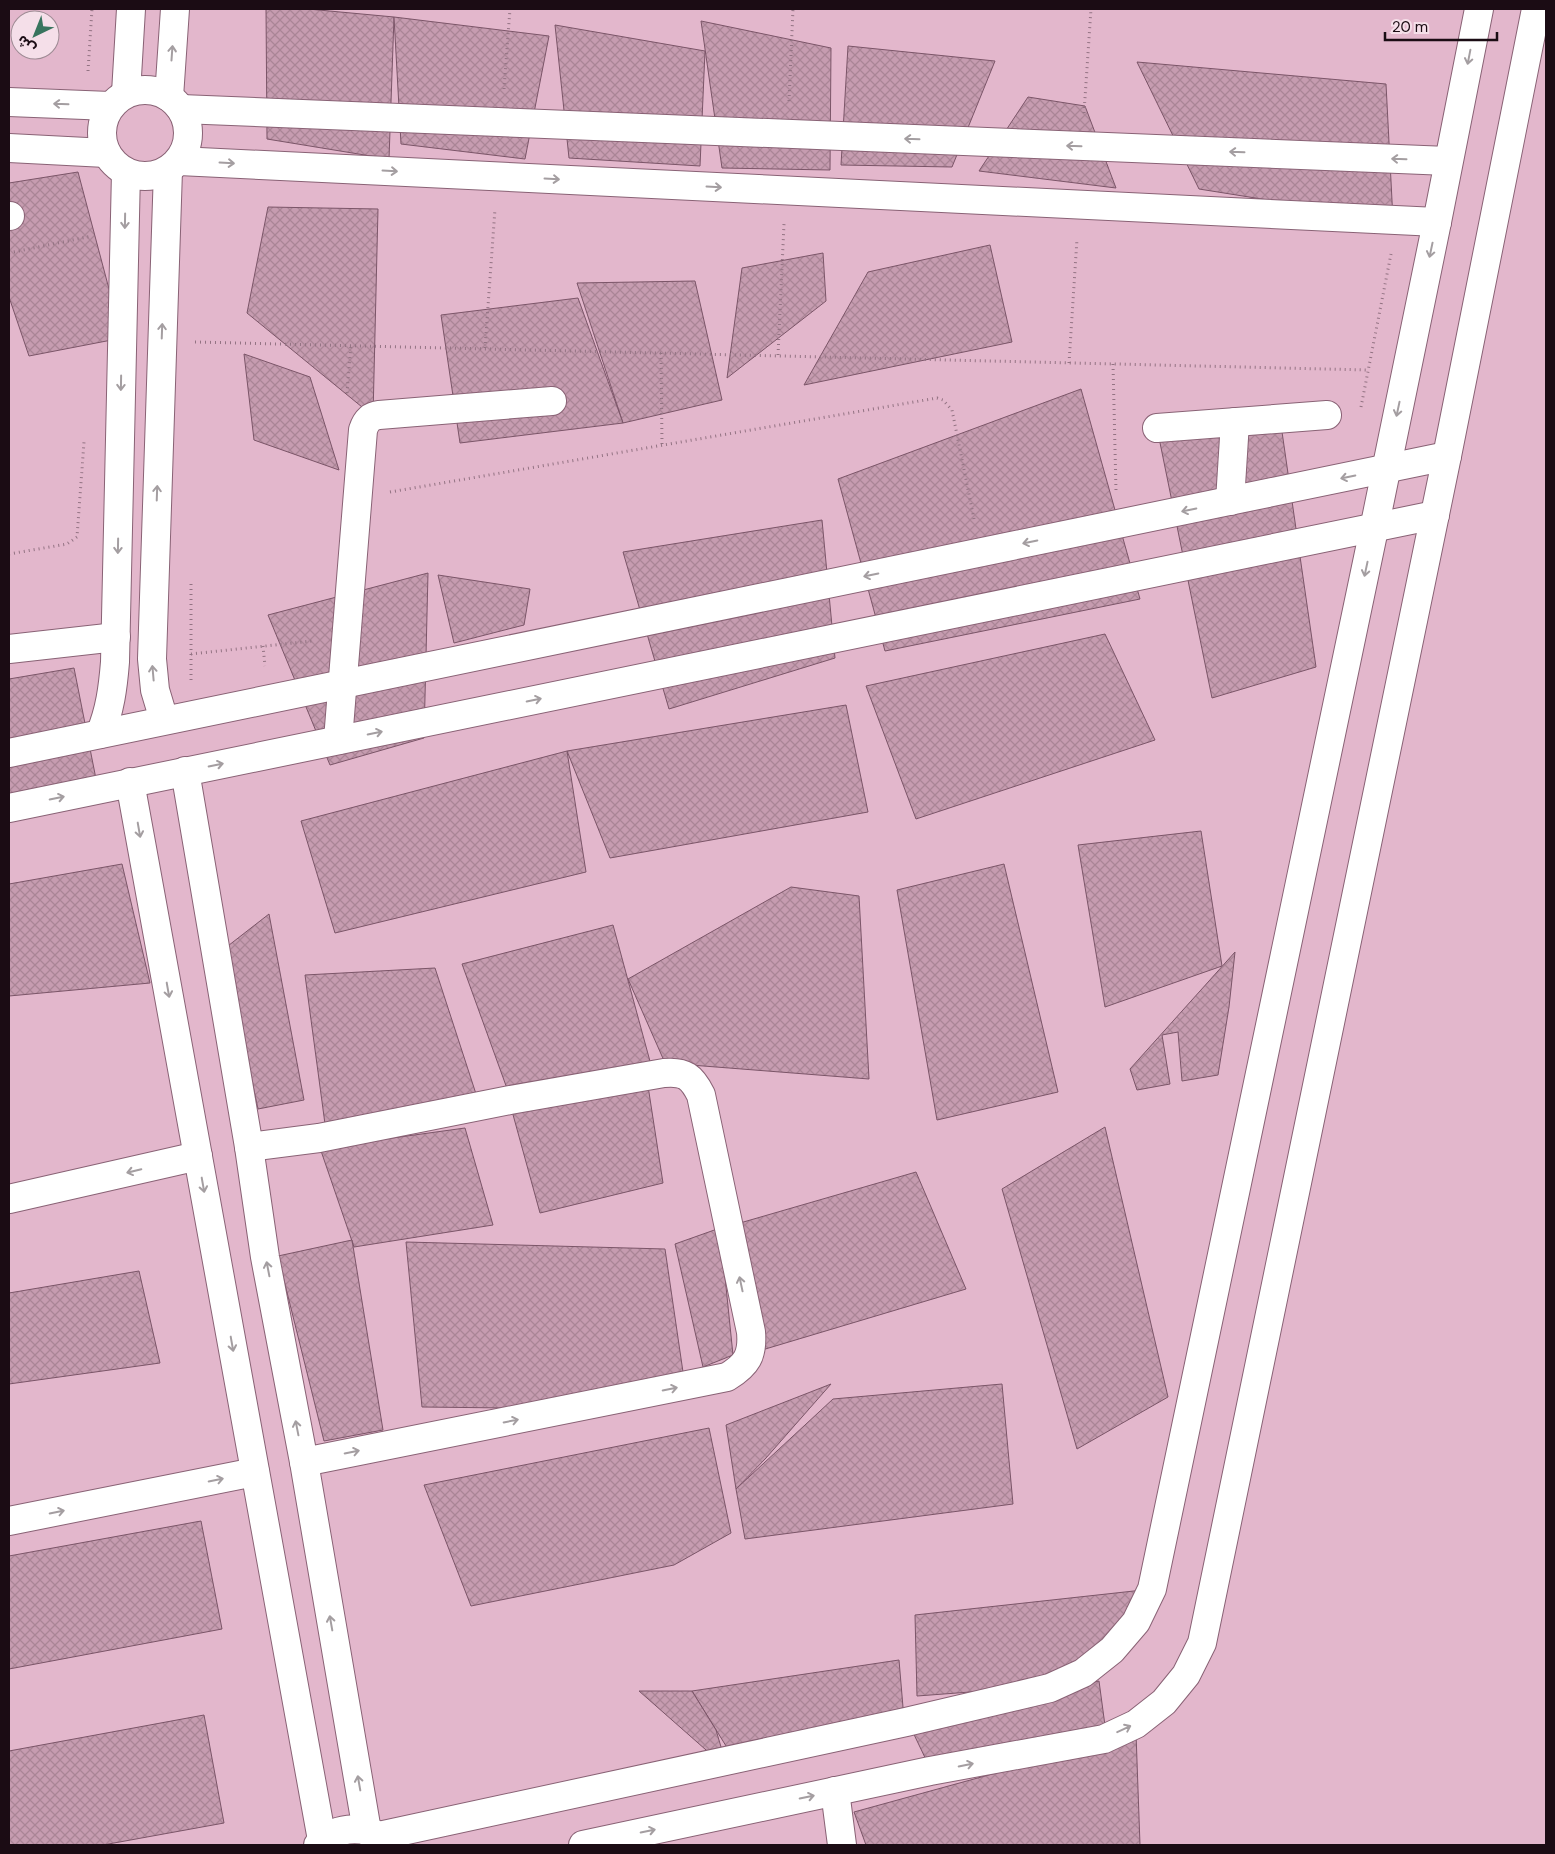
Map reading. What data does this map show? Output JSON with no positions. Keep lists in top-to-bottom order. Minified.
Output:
{"scale_bar":"20 m","north":"bottom left"}
